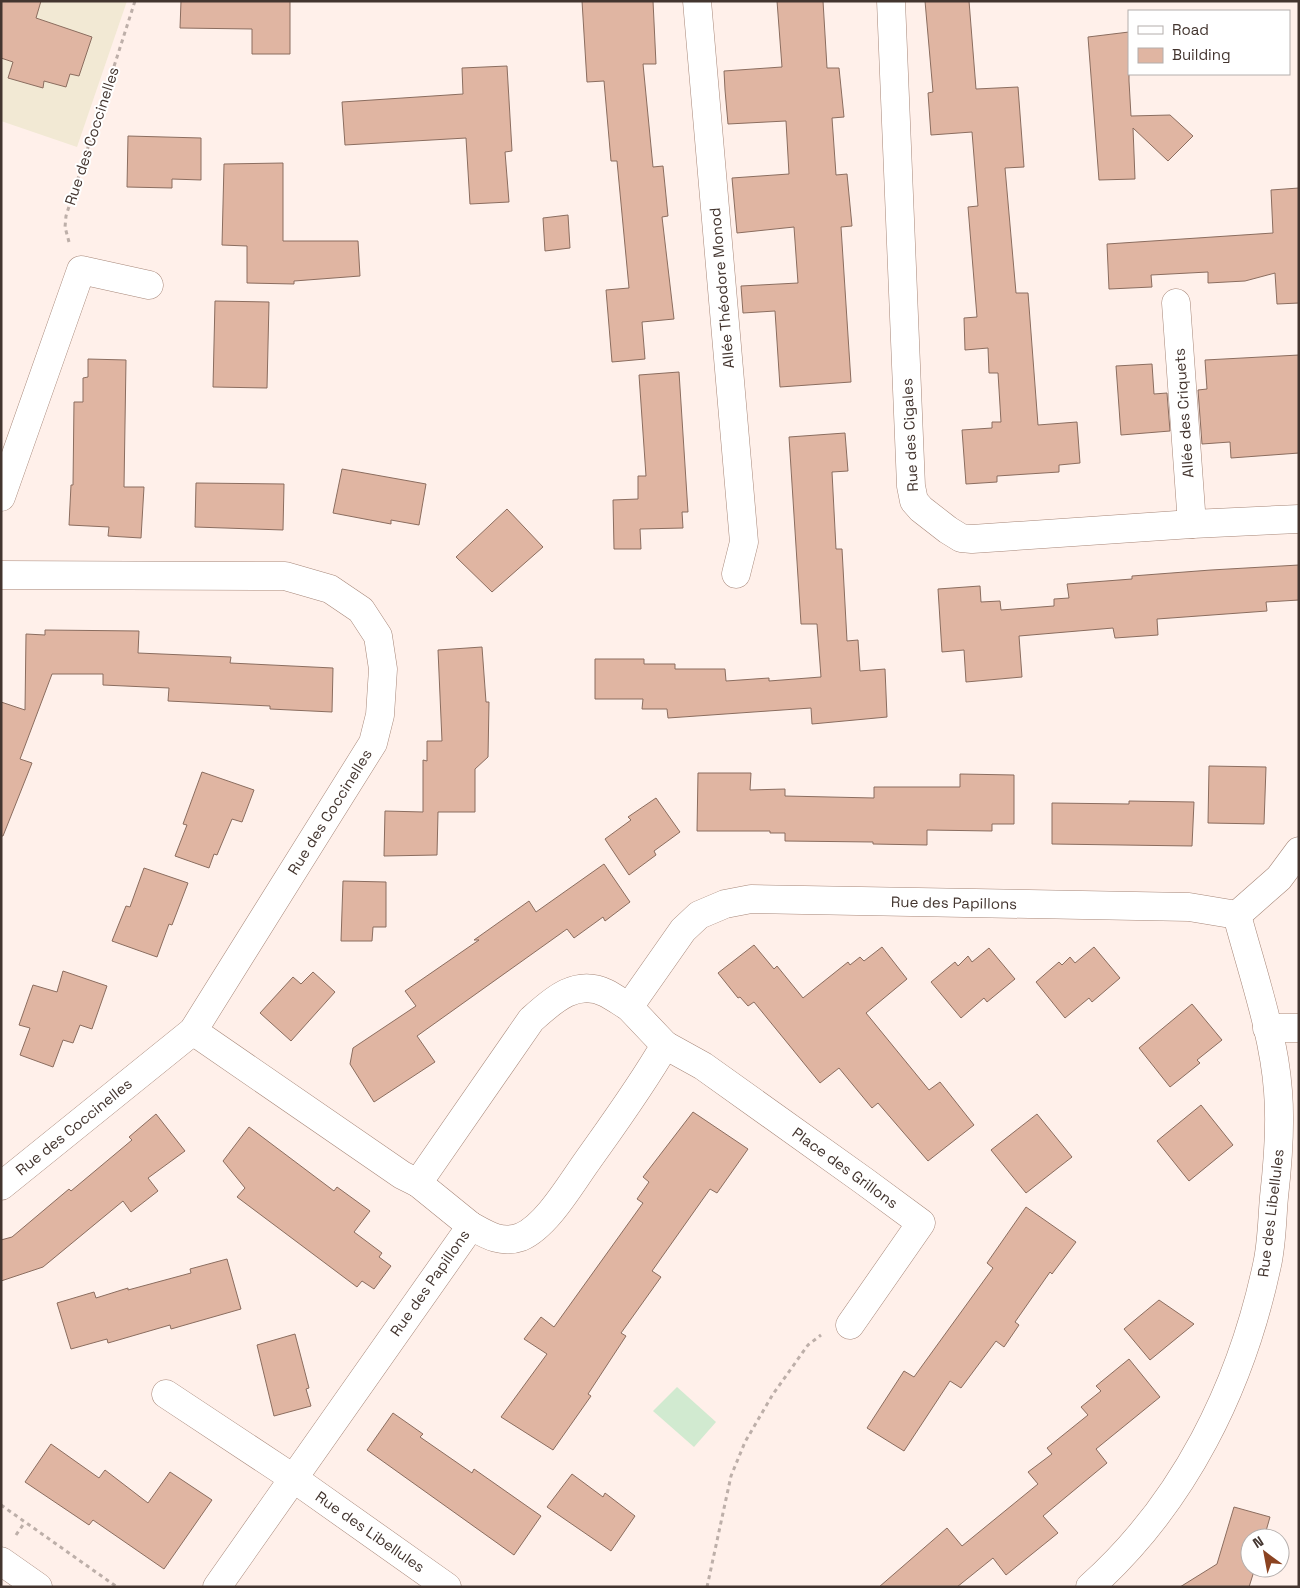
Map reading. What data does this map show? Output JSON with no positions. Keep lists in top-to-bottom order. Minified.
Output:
{"streets":{"street":["Rue des Coccinelles","Allée Théodore Monod","Allée des Criquets","Rue des Cigales","Rue des Papillons","Place des Grillons","Rue des Libellules"]},"crossings":[["Allée des Criquets","Rue des Cigales"],["Rue des Papillons","Place des Grillons"],["Rue des Papillons","Rue des Libellules"]],"legend":["Road","Building"],"north":"top left"}
